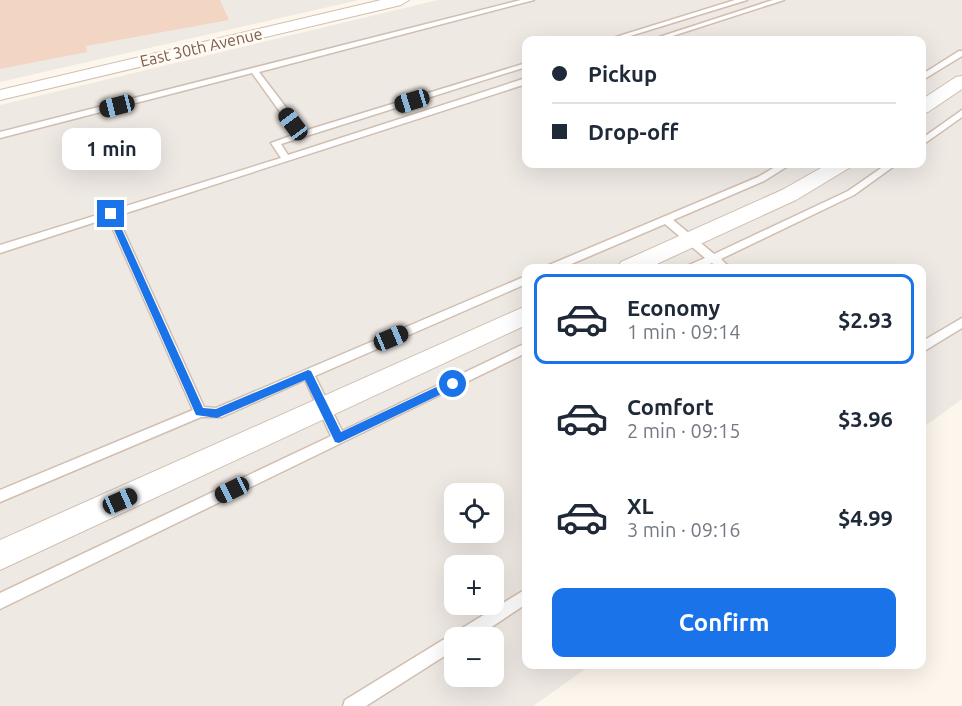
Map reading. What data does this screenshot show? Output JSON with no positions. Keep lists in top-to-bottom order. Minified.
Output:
{"streets":{"street":["East 30th Avenue"]},"page":{"banner":["Pickup","Drop-off"],"bubble":"1 min","list":[{"name":"Economy","note":"1 min · 09:14","value":"$2.93"},{"name":"Comfort","note":"2 min · 09:15","value":"$3.96"},{"name":"XL","note":"3 min · 09:16","value":"$4.99"}],"map_buttons":["+","−"],"buttons":"Confirm"}}
